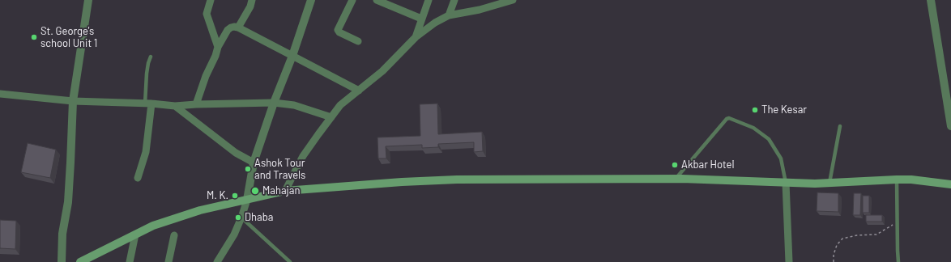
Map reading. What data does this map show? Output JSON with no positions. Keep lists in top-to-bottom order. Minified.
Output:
{"places":["St. George's school Unit 1","The Kesar","Akbar Hotel","Ashok Tour and Travels","Mahajan","M. K.","Dhaba"]}
